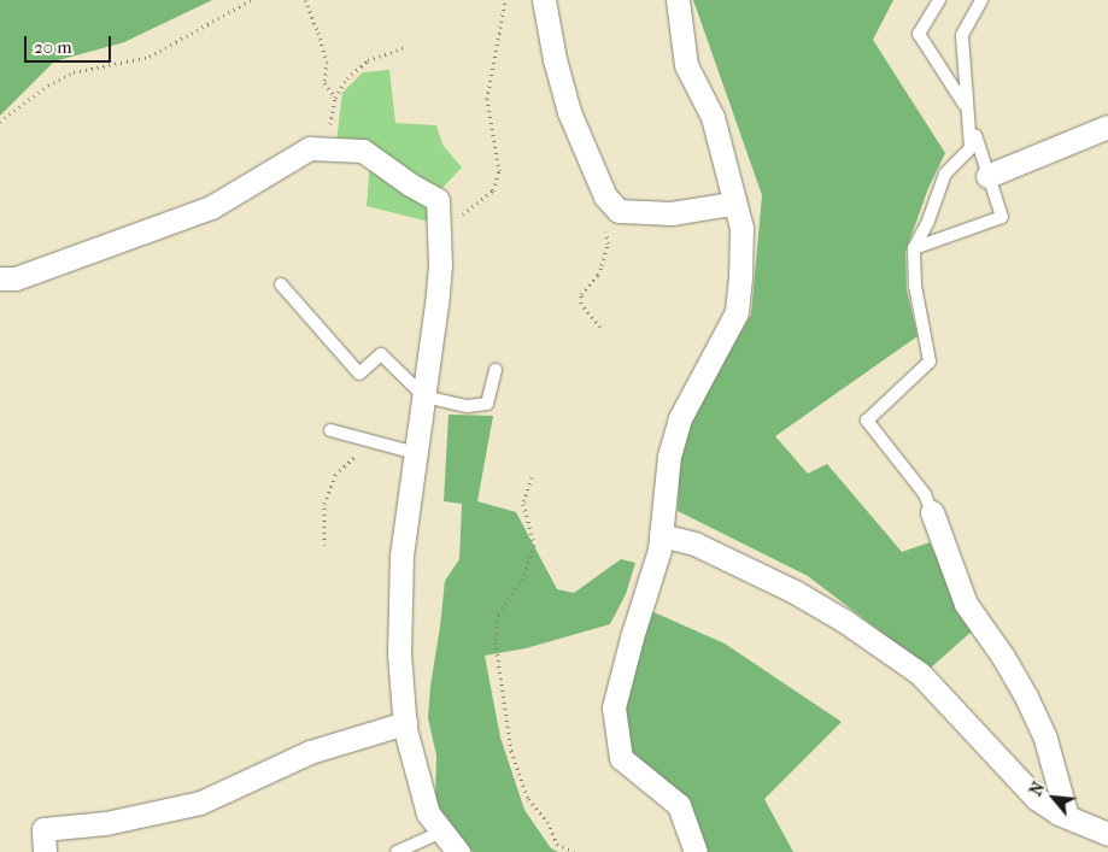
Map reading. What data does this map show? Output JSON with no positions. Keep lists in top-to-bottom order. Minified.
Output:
{"scale_bar":"20 m","north":"top left"}
